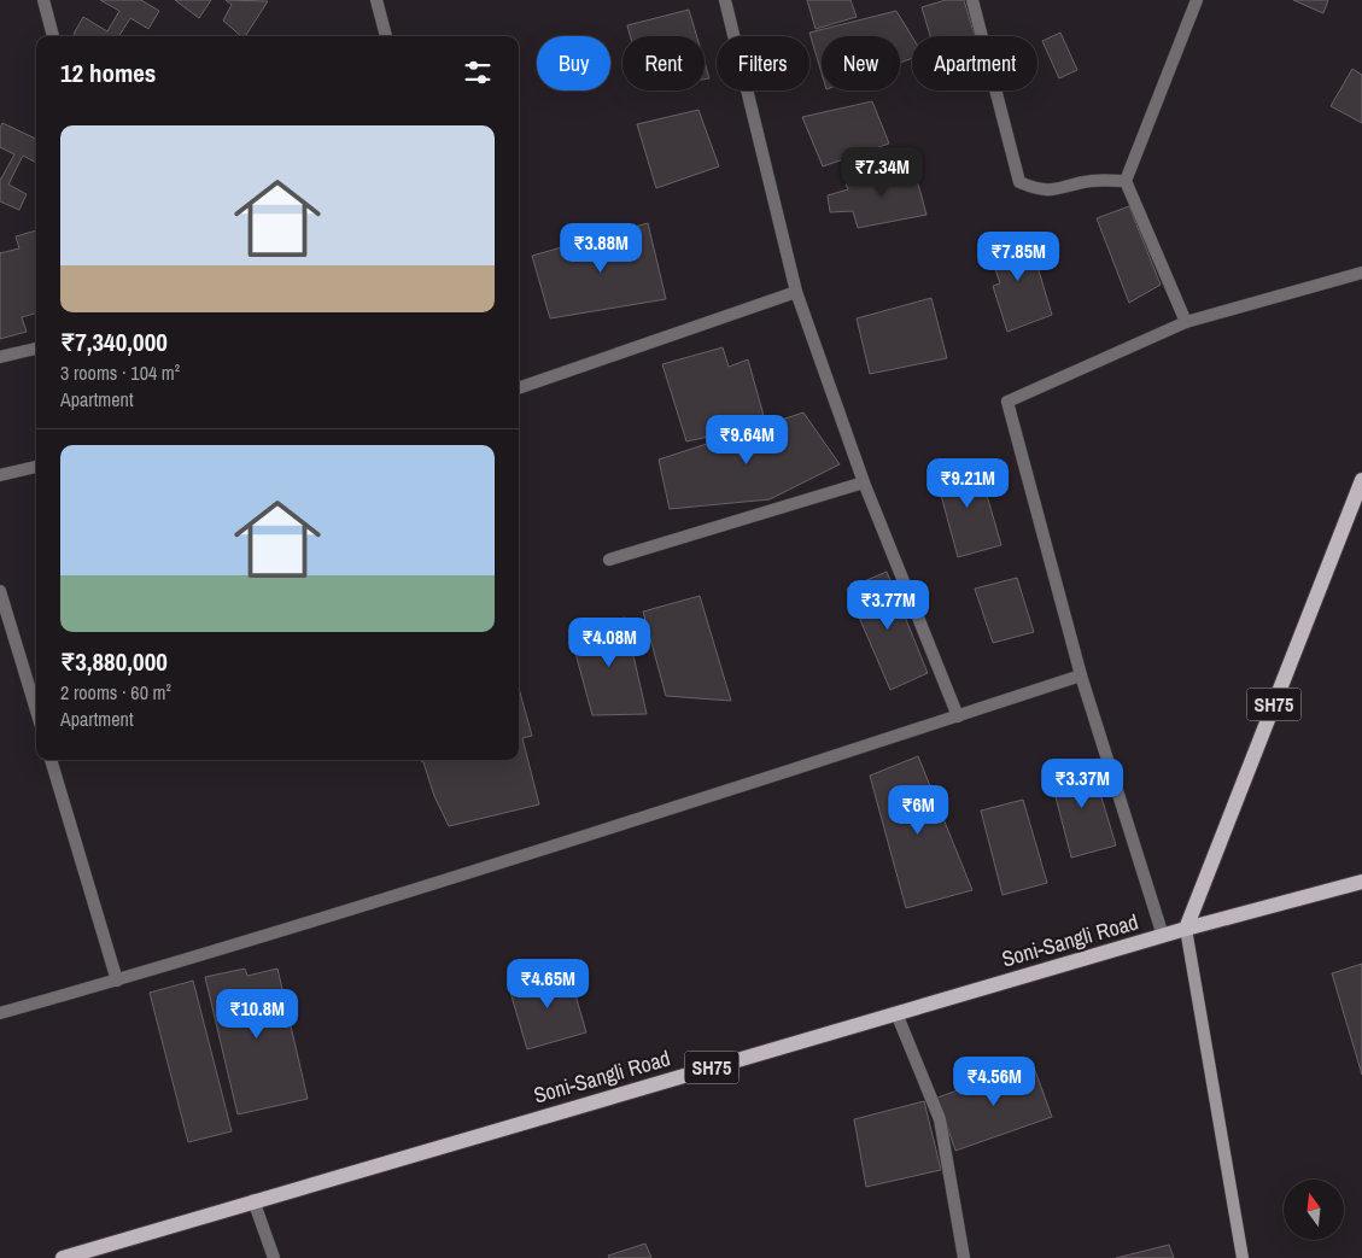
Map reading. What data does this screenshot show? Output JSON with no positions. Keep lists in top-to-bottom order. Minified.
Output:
{"streets":{"main road":["SH75","Soni-Sangli Road"]},"crossings":[["SH75","Soni-Sangli Road"]],"north":"top","page":{"chip":["Buy","Rent","Filters","New","Apartment"],"heading":"12 homes","list":[{"name":"₹7,340,000","note":"3 rooms · 104 m² · Apartment"},{"name":"₹3,880,000","note":"2 rooms · 60 m² · Apartment"}],"price":["₹7.34M","₹3.88M","₹7.85M","₹9.64M","₹9.21M","₹3.77M","₹4.08M","₹3.37M","₹6M","₹4.65M","₹10.8M","₹4.56M"]}}
